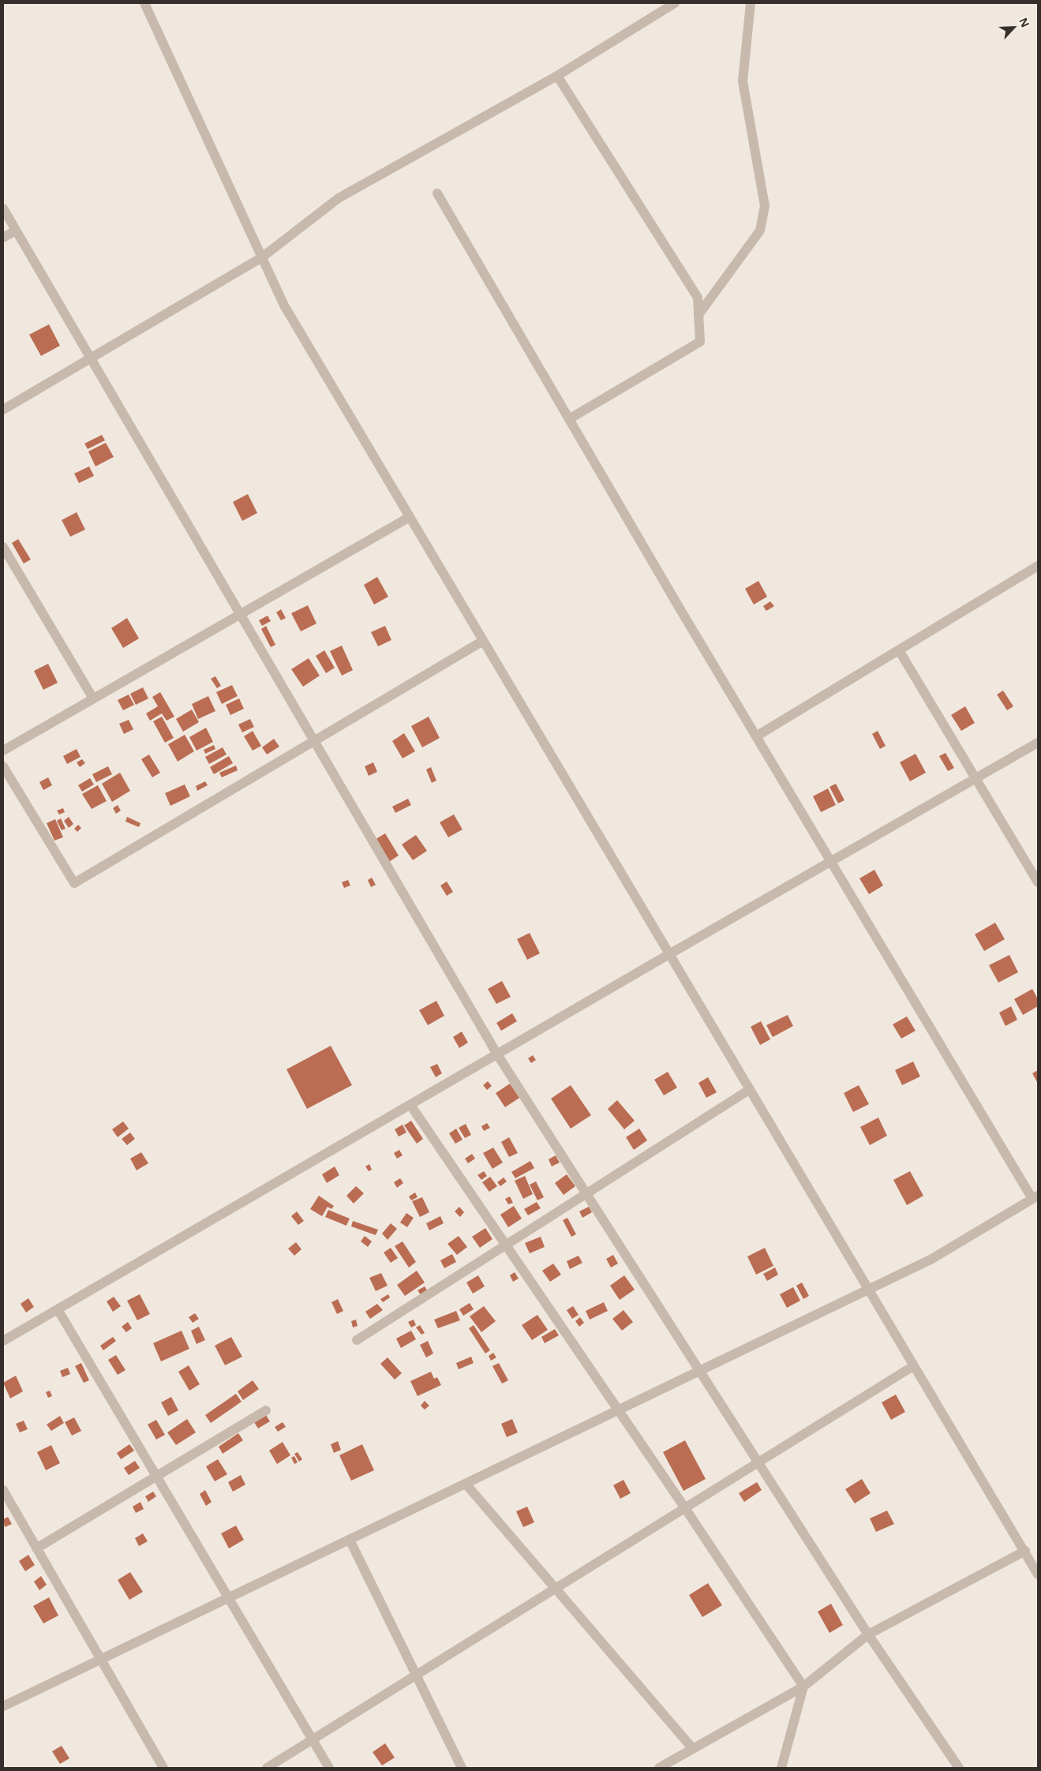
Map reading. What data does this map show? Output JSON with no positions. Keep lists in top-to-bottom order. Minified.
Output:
{"north":"top right"}
